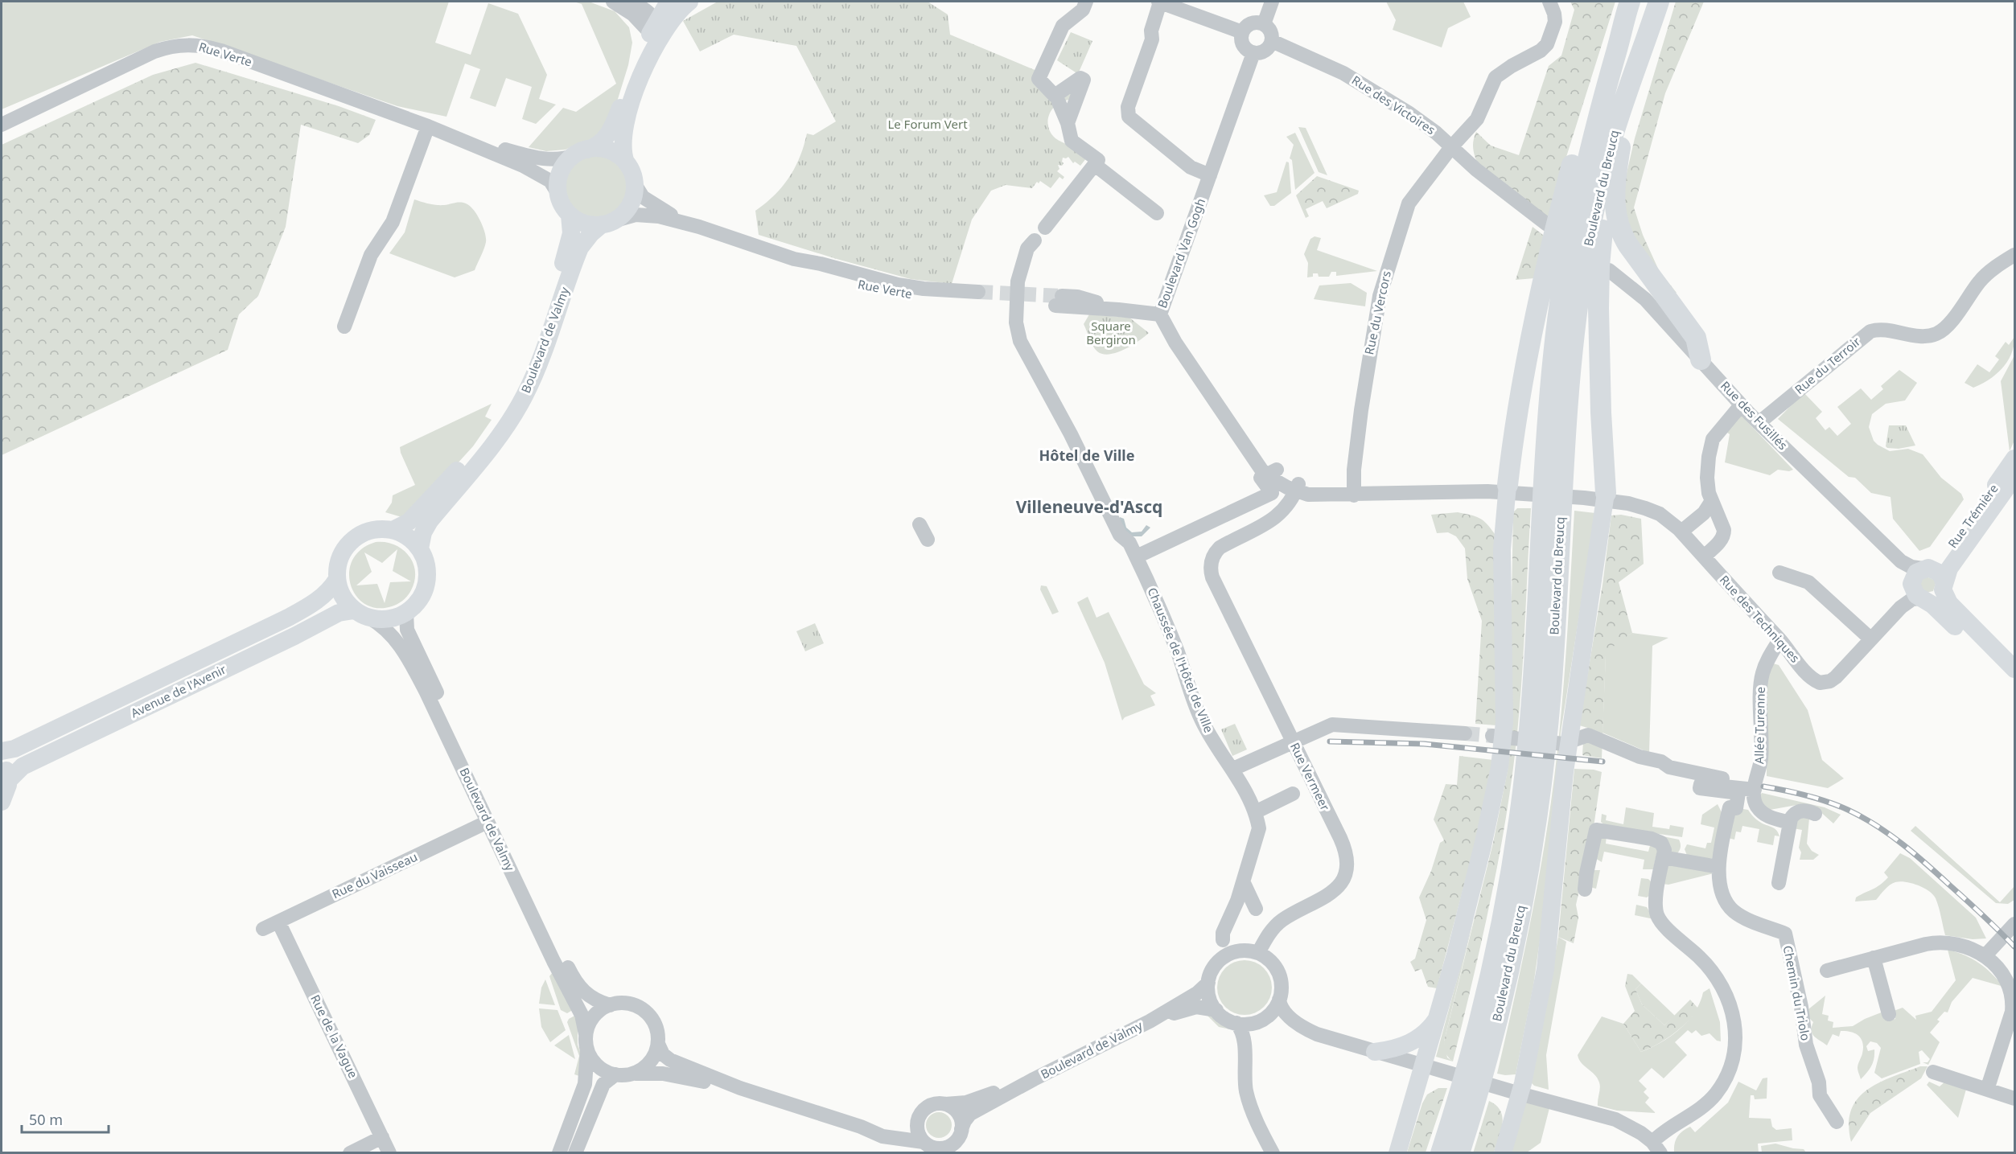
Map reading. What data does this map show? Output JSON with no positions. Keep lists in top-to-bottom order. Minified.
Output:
{"streets":{"highway":["Boulevard du Breucq"],"main road":["Boulevard de Valmy","Rue des Fusillés","Rue Trémière","Avenue de l'Avenir"],"street":["Rue Verte","Rue des Victoires","Boulevard Van Gogh","Rue du Vercors","Rue du Terroir","Rue des Techniques","Chaussée de l'Hôtel de Ville","Allée Turenne","Rue Vermeer","Rue du Vaisseau","Chemin du Triolo","Rue de la Vague"]},"crossings":[["Rue Verte","Boulevard de Valmy"],["Rue des Victoires","Boulevard Van Gogh"],["Rue des Victoires","Rue du Vercors"],["Boulevard Van Gogh","Rue du Vercors"],["Boulevard Van Gogh","Rue des Techniques"],["Boulevard Van Gogh","Rue Vermeer"],["Boulevard de Valmy","Avenue de l'Avenir"],["Boulevard de Valmy","Rue Vermeer"],["Boulevard de Valmy","Rue du Vaisseau"],["Rue du Terroir","Rue des Fusillés"],["Rue des Fusillés","Rue Trémière"],["Rue des Fusillés","Rue des Techniques"],["Rue Trémière","Rue des Techniques"],["Rue des Techniques","Allée Turenne"],["Allée Turenne","Chemin du Triolo"],["Rue du Vaisseau","Rue de la Vague"]],"districts":["Hôtel de Ville","Villeneuve-d'Ascq"],"parks":["Le Forum Vert","Square Bergiron"],"scale_bar":"50 m"}
